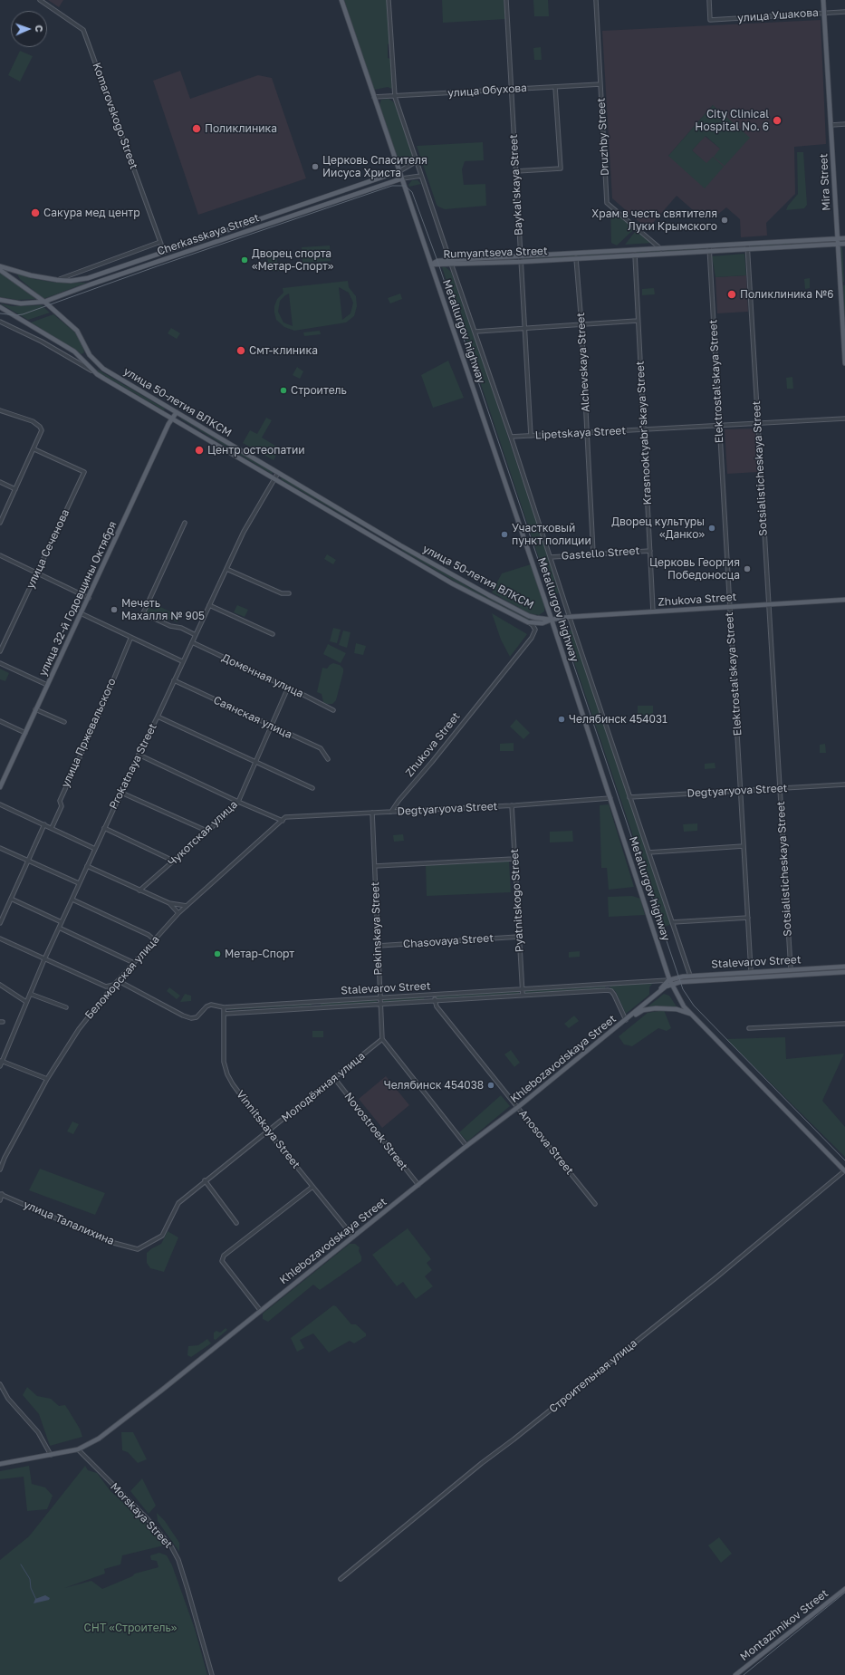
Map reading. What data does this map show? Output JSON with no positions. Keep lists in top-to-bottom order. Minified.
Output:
{"streets":{"main road":["Mira Street","Cherkasskaya Street","Rumyantseva Street","Metallurgov highway","улица 50-летия ВЛКСМ","улица 32-й Годовщины Октября","Zhukova Street","Stalevarov Street","Khlebozavodskaya Street","Montazhnikov Street"],"street":["улица Ушакова","улица Обухова","Komarovskogo Street","Druzhby Street","Baykal'skaya Street","Alchevskaya Street","Elektrostal'skaya Street","Lipetskaya Street","Krasnooktyabr'skaya Street","Sotsialisticheskaya Street","улица Сеченова","Gastello Street","Доменная улица","Саянская улица","улица Пржевальского","Prokatnaya Street","Degtyaryova Street","Чукотская улица","Pyatnitskogo Street","Pekinskaya Street","Chasovaya Street","Беломорская улица","Молодёжная улица","Vinnitskaya Street","Novostroek Street","Anosova Street","улица Талалихина","Строительная улица","Morskaya Street"]},"crossings":[["улица Ушакова","Mira Street"],["улица Обухова","Druzhby Street"],["улица Обухова","Baykal'skaya Street"],["улица Обухова","Metallurgov highway"],["Komarovskogo Street","Cherkasskaya Street"],["Druzhby Street","Rumyantseva Street"],["Mira Street","Rumyantseva Street"],["Baykal'skaya Street","Rumyantseva Street"],["Baykal'skaya Street","Lipetskaya Street"],["Cherkasskaya Street","Metallurgov highway"],["Cherkasskaya Street","улица 50-летия ВЛКСМ"],["Rumyantseva Street","Metallurgov highway"],["Rumyantseva Street","Alchevskaya Street"],["Rumyantseva Street","Elektrostal'skaya Street"],["Rumyantseva Street","Krasnooktyabr'skaya Street"],["Rumyantseva Street","Sotsialisticheskaya Street"],["Metallurgov highway","улица 50-летия ВЛКСМ"],["Metallurgov highway","Lipetskaya Street"],["Metallurgov highway","Gastello Street"],["Metallurgov highway","Zhukova Street"],["Metallurgov highway","Degtyaryova Street"],["Metallurgov highway","Stalevarov Street"],["Metallurgov highway","Khlebozavodskaya Street"],["Metallurgov highway","Строительная улица"],["Alchevskaya Street","Lipetskaya Street"],["Alchevskaya Street","Gastello Street"],["Elektrostal'skaya Street","Lipetskaya Street"],["Elektrostal'skaya Street","Zhukova Street"],["Elektrostal'skaya Street","Degtyaryova Street"],["Elektrostal'skaya Street","Stalevarov Street"],["улица 50-летия ВЛКСМ","улица 32-й Годовщины Октября"],["улица 50-летия ВЛКСМ","Zhukova Street"],["улица 50-летия ВЛКСМ","Prokatnaya Street"],["Lipetskaya Street","Krasnooktyabr'skaya Street"],["Lipetskaya Street","Sotsialisticheskaya Street"],["Krasnooktyabr'skaya Street","Gastello Street"],["Krasnooktyabr'skaya Street","Zhukova Street"],["Sotsialisticheskaya Street","Zhukova Street"],["Sotsialisticheskaya Street","Degtyaryova Street"],["Sotsialisticheskaya Street","Stalevarov Street"],["Zhukova Street","Degtyaryova Street"],["Доменная улица","Prokatnaya Street"],["Доменная улица","Чукотская улица"],["Саянская улица","Prokatnaya Street"],["Саянская улица","Чукотская улица"],["Degtyaryova Street","Pyatnitskogo Street"],["Degtyaryova Street","Pekinskaya Street"],["Degtyaryova Street","Беломорская улица"],["Pyatnitskogo Street","Chasovaya Street"],["Pyatnitskogo Street","Stalevarov Street"],["Pekinskaya Street","Chasovaya Street"],["Pekinskaya Street","Stalevarov Street"],["Pekinskaya Street","Молодёжная улица"],["Stalevarov Street","Беломорская улица"],["Stalevarov Street","Khlebozavodskaya Street"],["Stalevarov Street","Vinnitskaya Street"],["Stalevarov Street","Anosova Street"],["Khlebozavodskaya Street","Vinnitskaya Street"],["Khlebozavodskaya Street","Novostroek Street"],["Khlebozavodskaya Street","Anosova Street"],["Khlebozavodskaya Street","Morskaya Street"],["Молодёжная улица","Vinnitskaya Street"],["Молодёжная улица","Novostroek Street"],["Молодёжная улица","улица Талалихина"]],"parks":["СНТ «Строитель»"],"places":["City Clinical Hospital No. 6","Поликлиника","Церковь Спасителя Иисуса Христа","Сакура мед центр","Храм в честь святителя Луки Крымского","Дворец спорта «Метар-Спорт»","Поликлиника №6","Смт-клиника","Cтроитель","Центр остеопатии","Дворец культуры «Данко»","Участковый пункт полиции","Церковь Георгия Победоносца","Мечеть Махалля № 905","Челябинск 454031","Метар-Спорт","Челябинск 454038"],"north":"right"}
